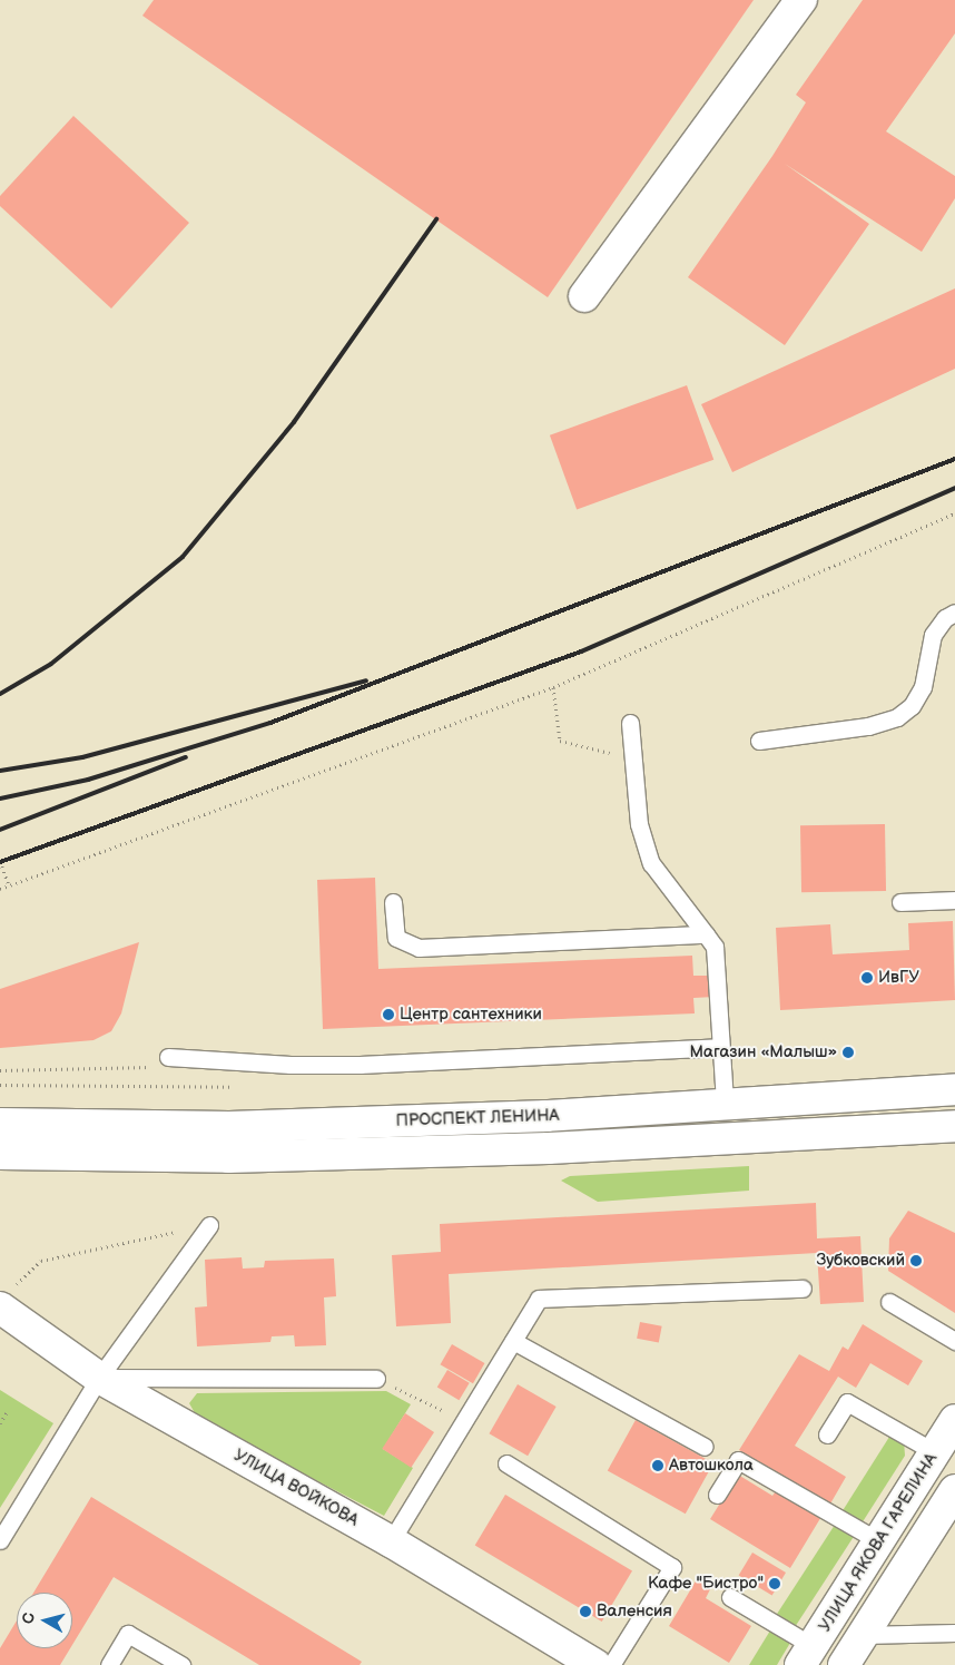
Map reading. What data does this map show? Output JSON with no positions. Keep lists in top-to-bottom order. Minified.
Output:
{"streets":{"main road":["ПРОСПЕКТ ЛЕНИНА","УЛИЦА ВОЙКОВА","УЛИЦА ЯКОВА ГАРЕЛИНА"]},"places":["ИвГУ","Центр сантехники","Магазин «Малыш»","Зубковский","Автошкола","Кафе \"Бистро\"","Валенсия"],"north":"left"}
